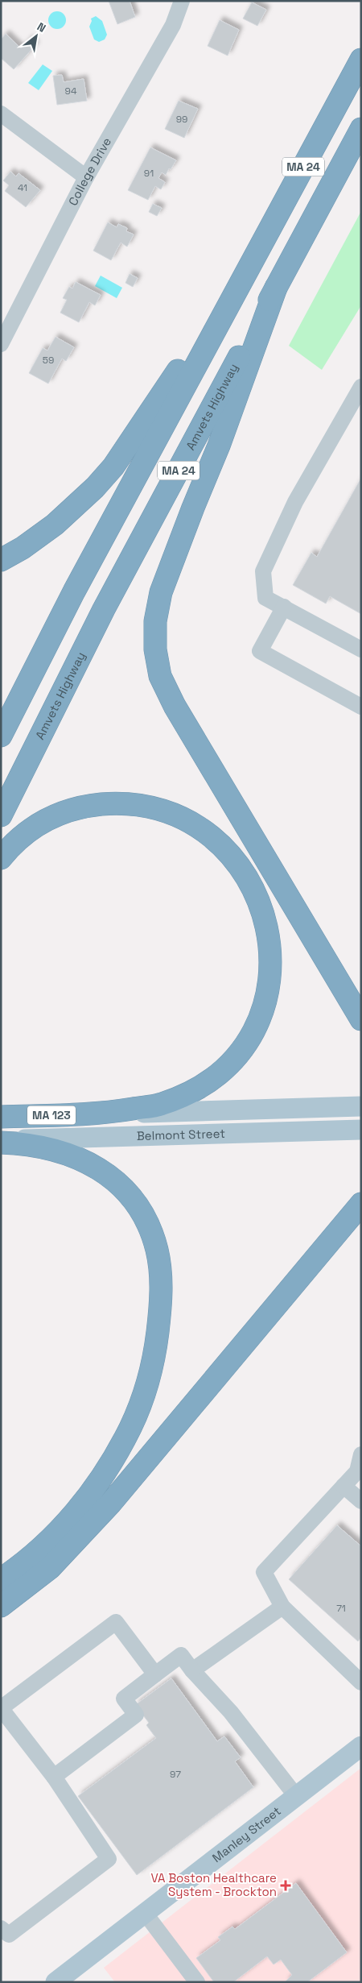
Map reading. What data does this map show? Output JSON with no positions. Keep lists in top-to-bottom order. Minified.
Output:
{"streets":{"highway":["MA 24","Amvets Highway","MA 123","Belmont Street"],"main road":["Manley Street"],"street":["College Drive"]},"places":{"health":["VA Boston Healthcare System - Brockton"]},"house_numbers":["94","99","91","41","59","71","97"],"north":"top right"}
